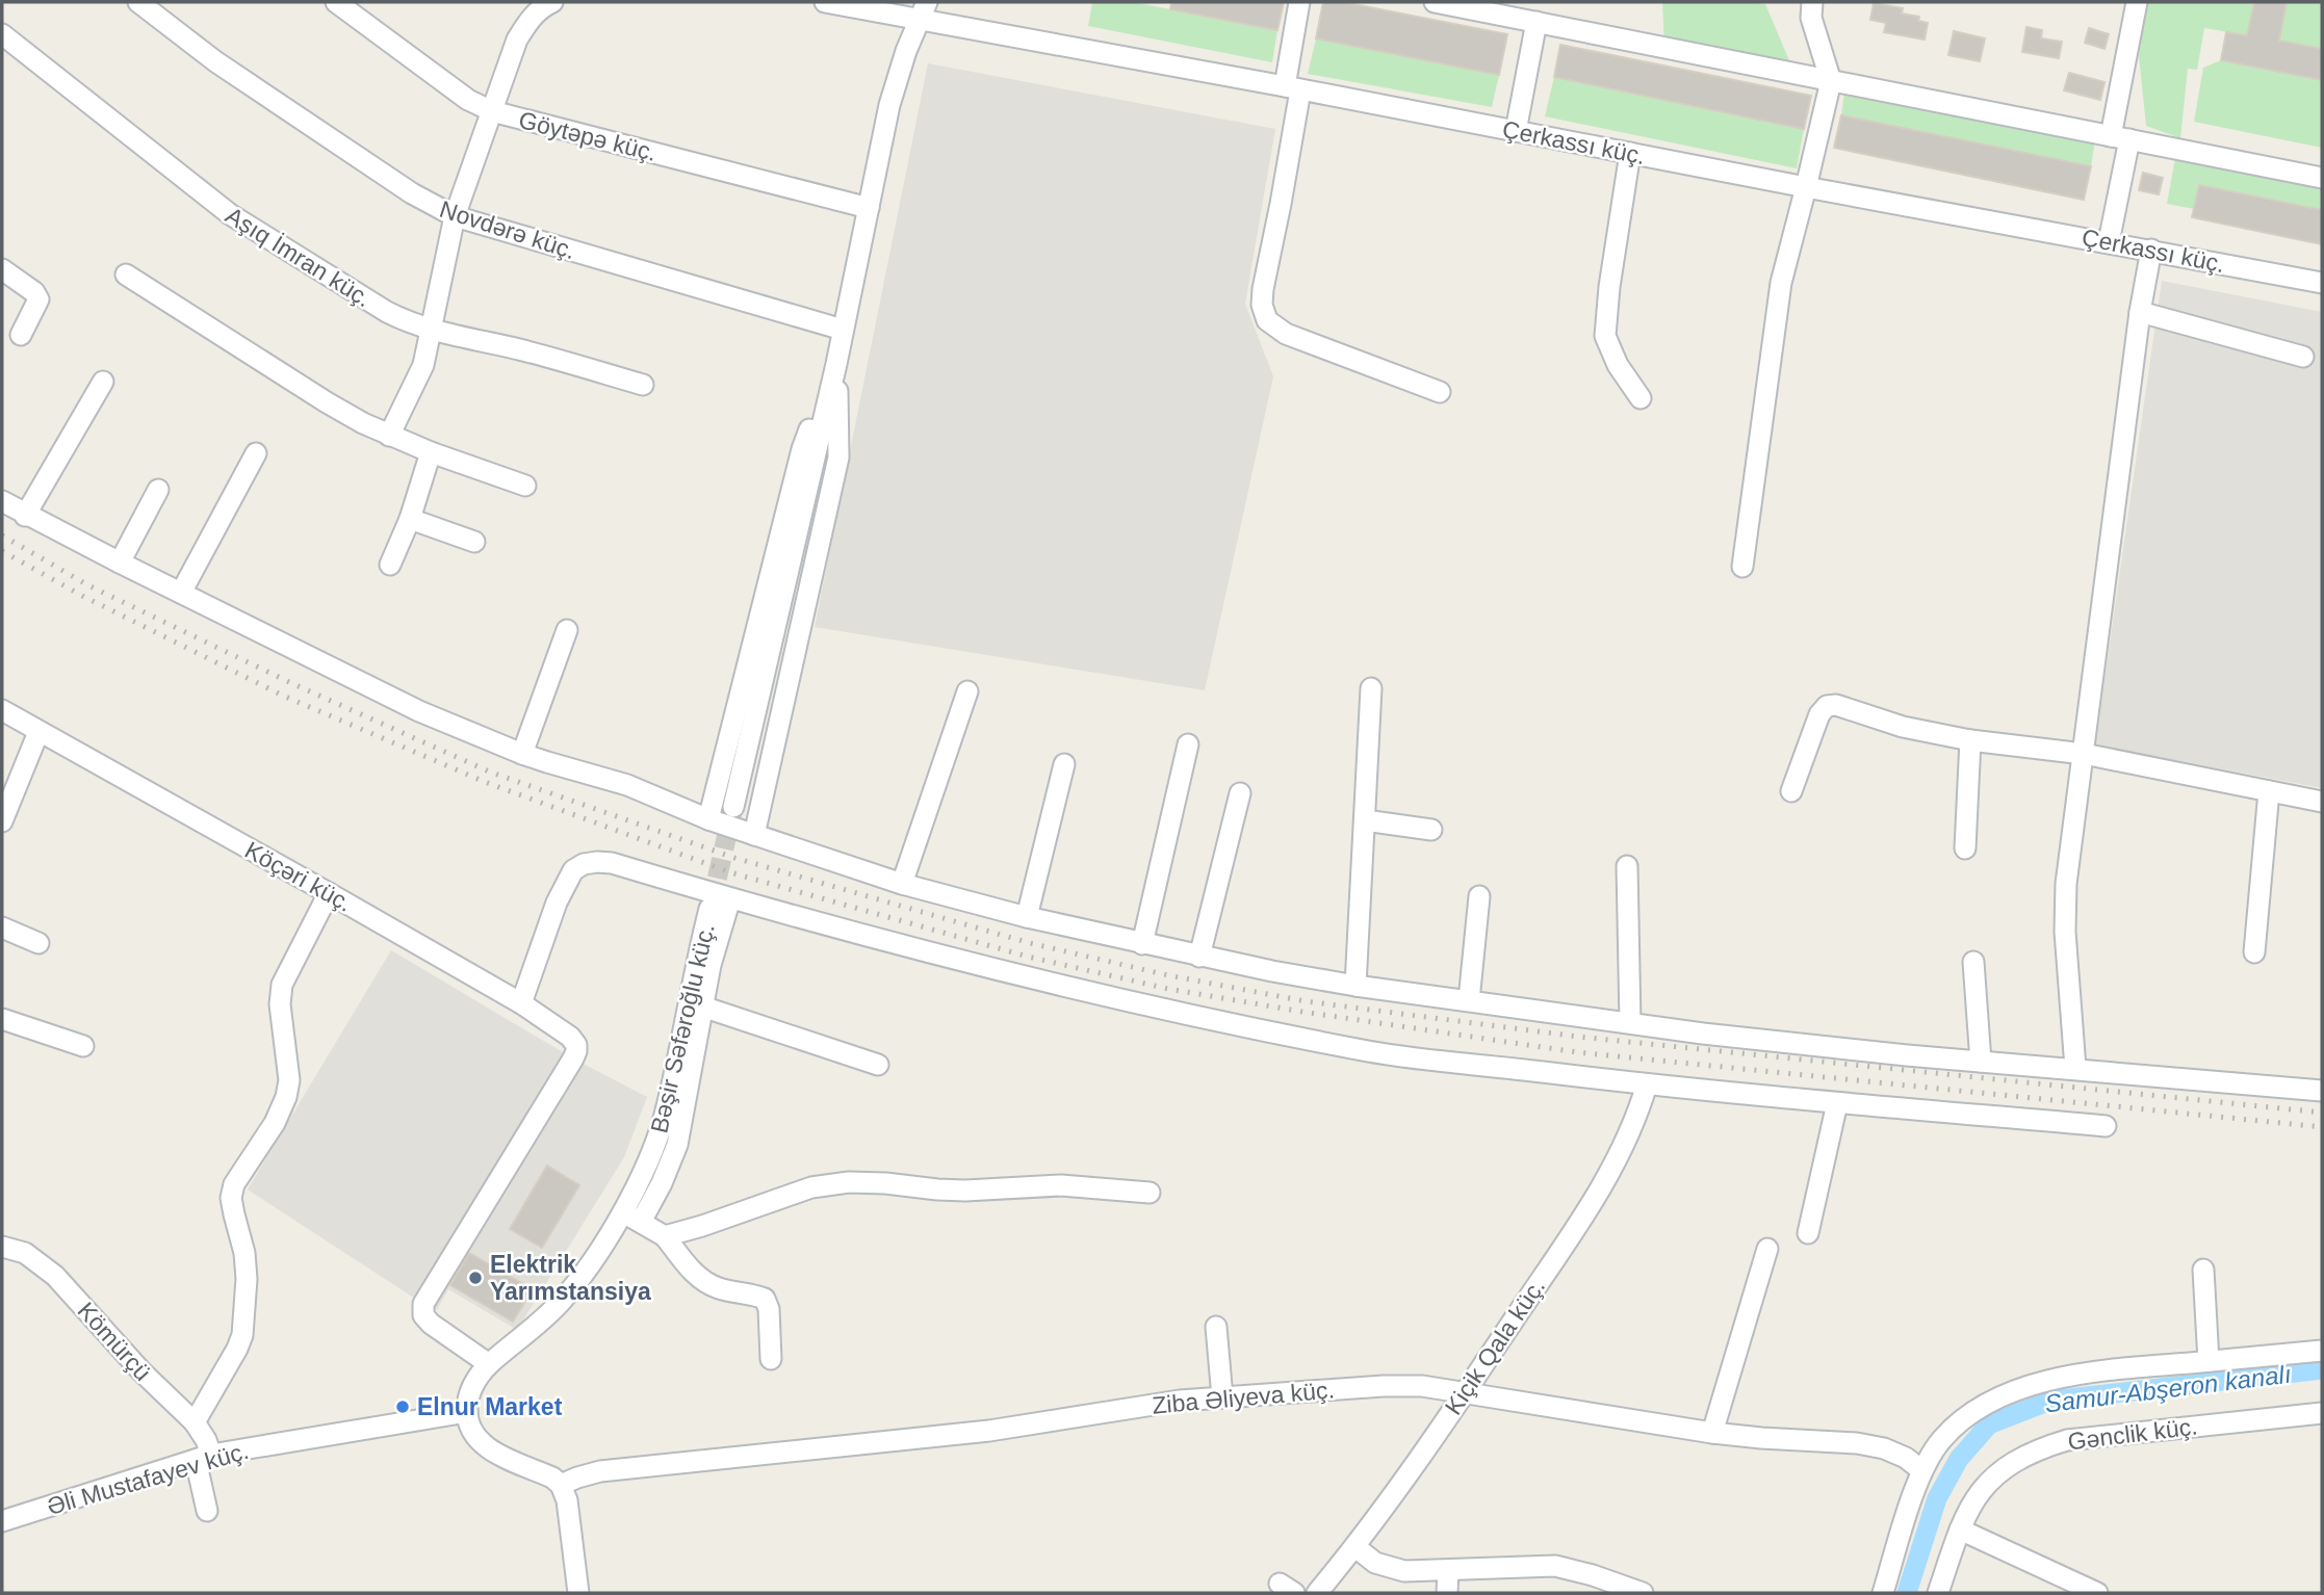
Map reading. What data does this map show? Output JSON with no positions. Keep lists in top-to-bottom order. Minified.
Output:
{"streets":{"street":["Göytəpə küç.","Çerkassı küç.","Novdərə küç.","Aşıq İmran küç.","Köçəri küç.","Bəşir Səfəroğlu küç.","Kömürçü","Kiçik Qala küç.","Ziba Əliyeva küç.","Gənclik küç.","Əli Mustafayev küç."]},"crossings":[["Köçəri küç.","Bəşir Səfəroğlu küç."],["Bəşir Səfəroğlu küç.","Əli Mustafayev küç."],["Kömürçü","Əli Mustafayev küç."],["Kiçik Qala küç.","Ziba Əliyeva küç."]],"water":["Samur-Abşeron kanalı"],"places":["Elektrik Yarımstansiya","Elnur Market"]}
